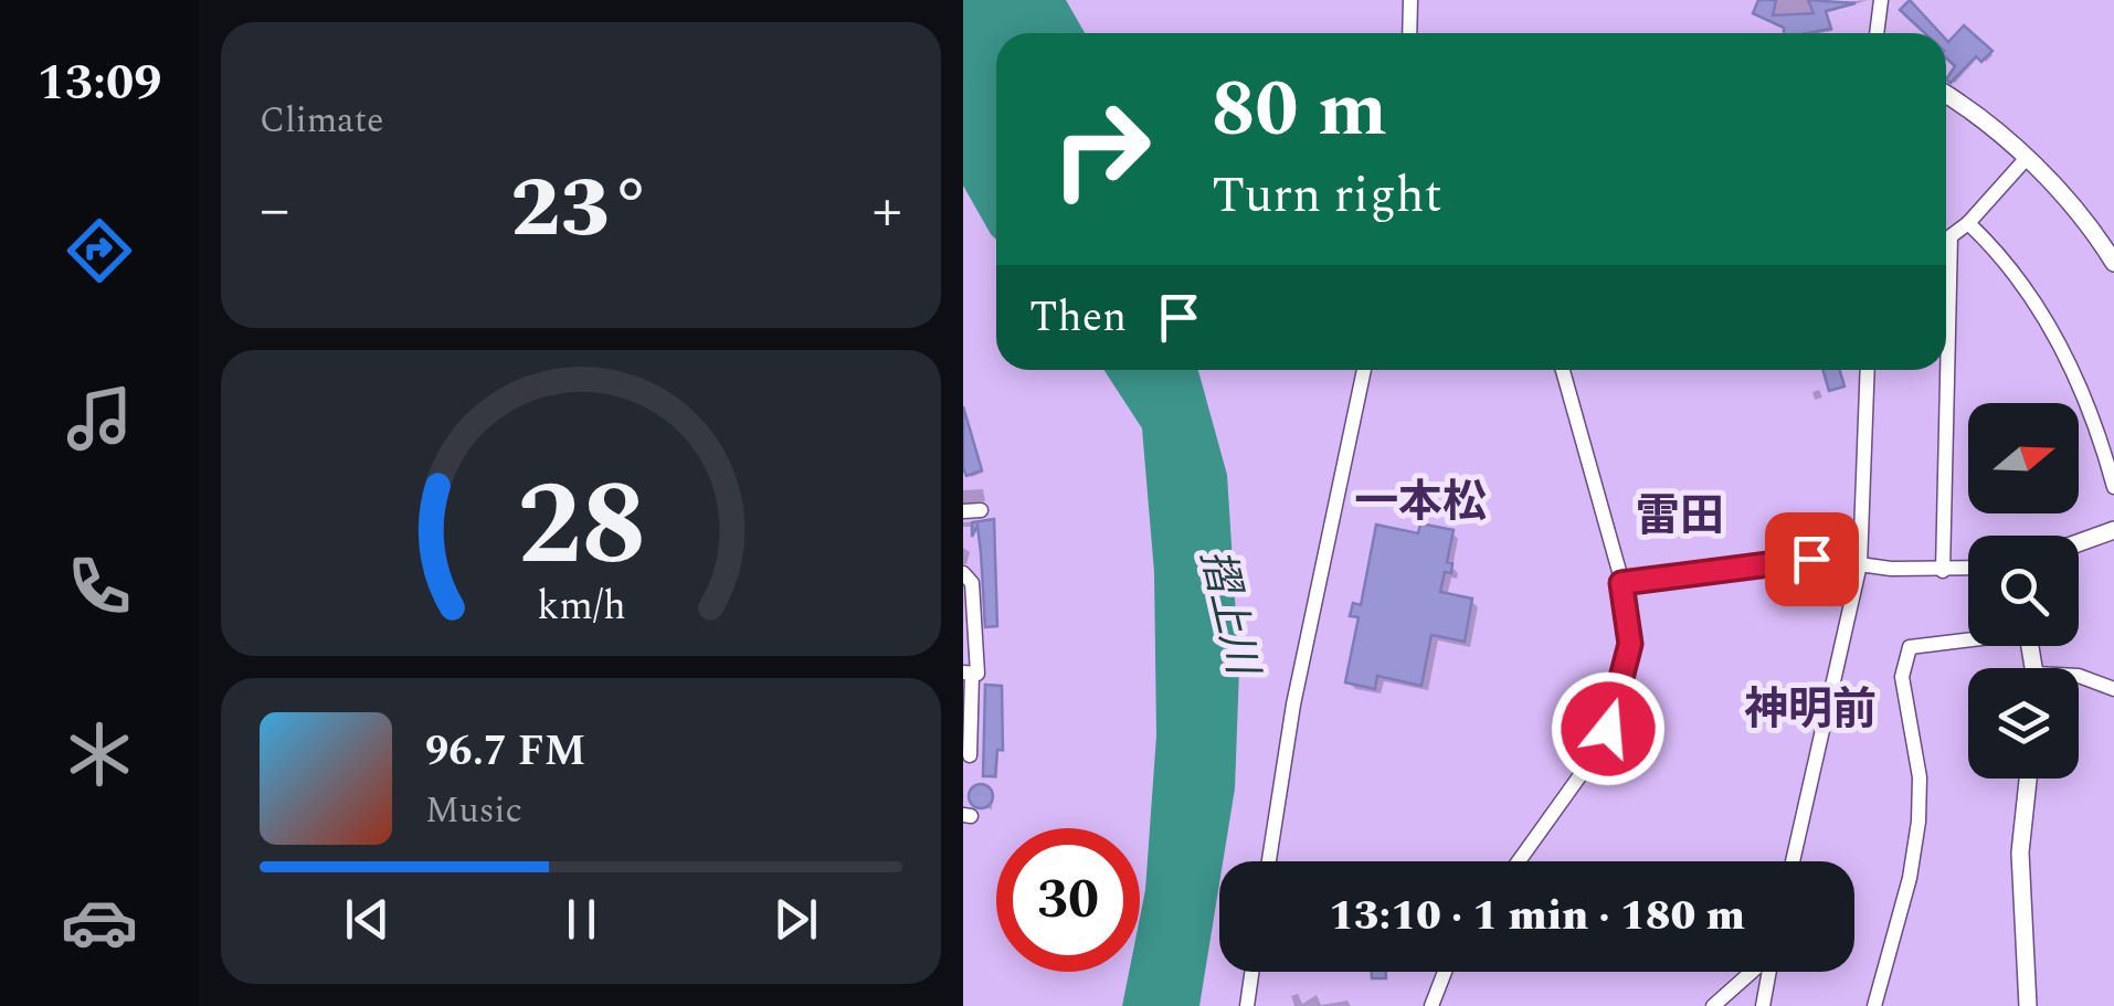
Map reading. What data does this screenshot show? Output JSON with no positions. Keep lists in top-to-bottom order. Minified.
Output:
{"districts":["一本松","雷田","神明前"],"water":["摺上川"],"north":"right","page":{"tabs":"13:09","tile":"Climate","turn":["80 m","Turn right"],"heat":["−","23°","+"],"then":"Then","song":["96.7 FM","Music"],"limit":"30","trip":"13:10 · 1 min · 180 m","gauge":["28","km/h"]}}
